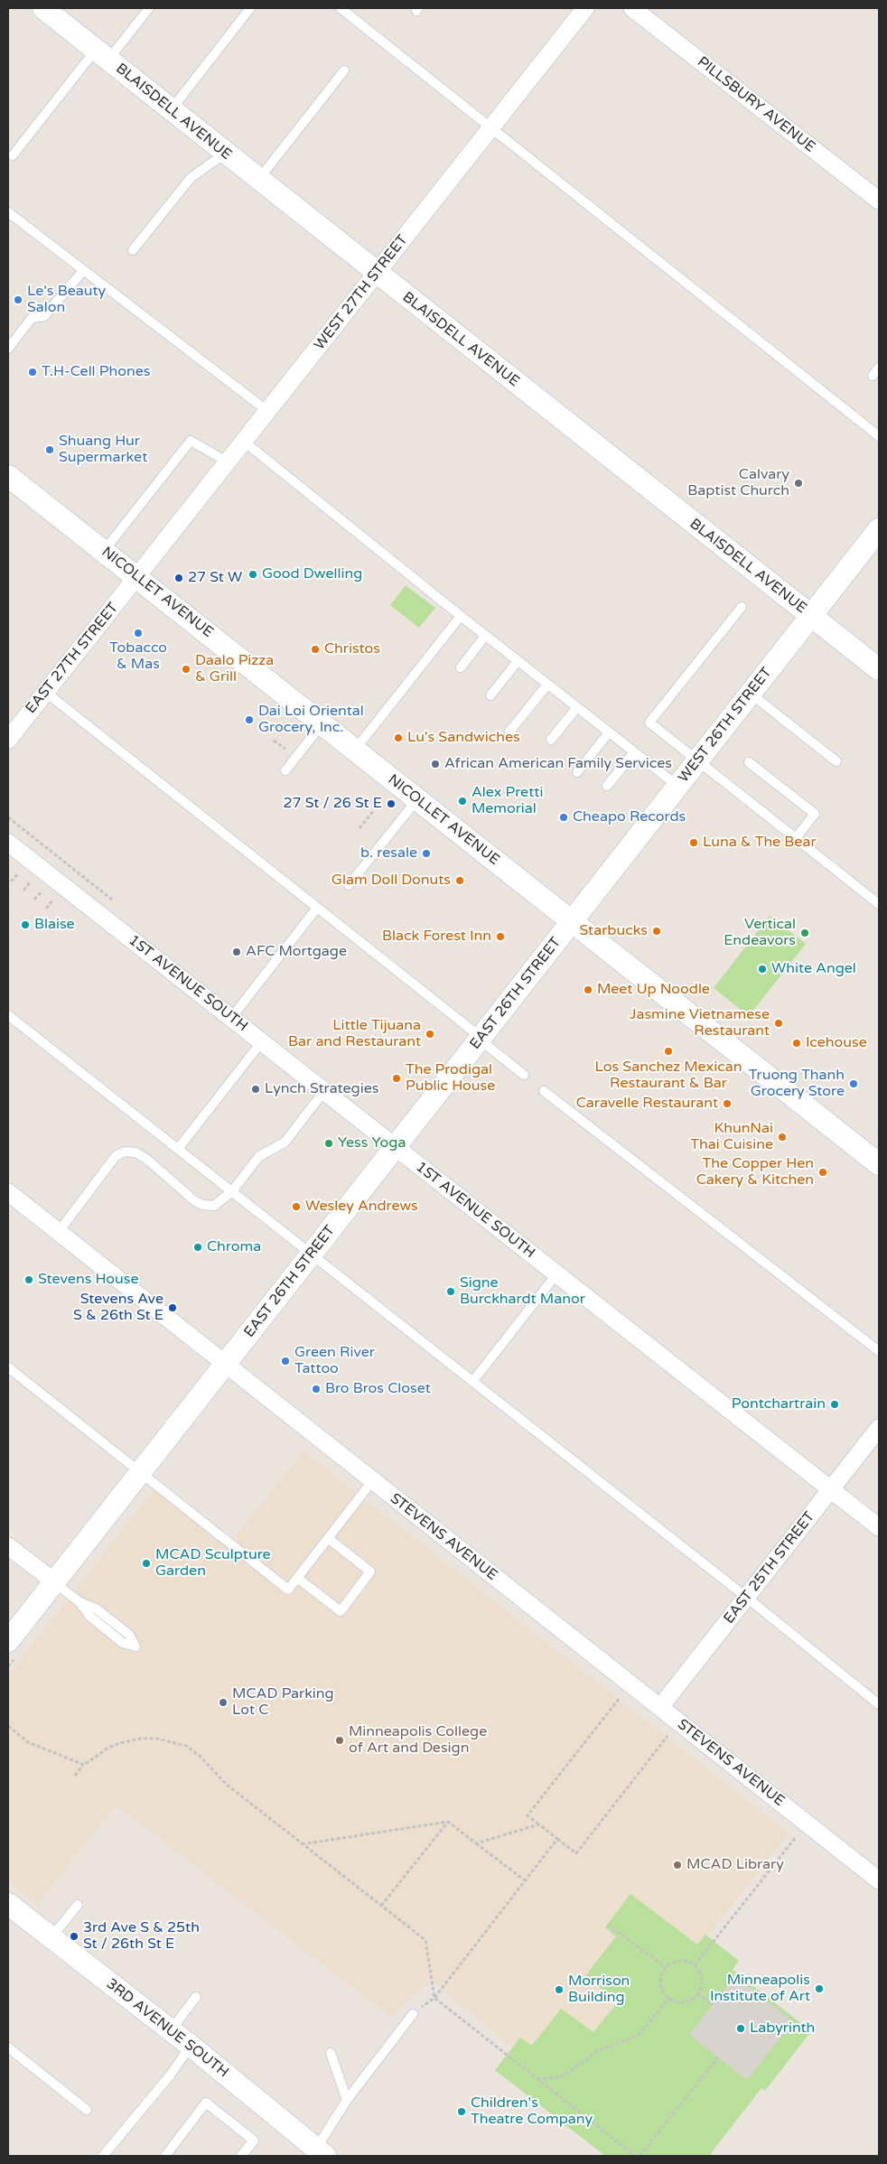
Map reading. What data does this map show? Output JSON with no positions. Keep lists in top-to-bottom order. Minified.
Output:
{"streets":{"street":["PILLSBURY AVENUE","BLAISDELL AVENUE","WEST 27TH STREET","NICOLLET AVENUE","EAST 27TH STREET","WEST 26TH STREET","1ST AVENUE SOUTH","EAST 26TH STREET","STEVENS AVENUE","EAST 25TH STREET","3RD AVENUE SOUTH"]},"crossings":[["BLAISDELL AVENUE","WEST 27TH STREET"],["BLAISDELL AVENUE","WEST 26TH STREET"],["WEST 27TH STREET","NICOLLET AVENUE"],["WEST 27TH STREET","EAST 27TH STREET"],["NICOLLET AVENUE","EAST 27TH STREET"],["NICOLLET AVENUE","WEST 26TH STREET"],["NICOLLET AVENUE","EAST 26TH STREET"],["WEST 26TH STREET","EAST 26TH STREET"],["1ST AVENUE SOUTH","EAST 26TH STREET"],["1ST AVENUE SOUTH","EAST 25TH STREET"],["EAST 26TH STREET","STEVENS AVENUE"],["STEVENS AVENUE","EAST 25TH STREET"]],"places":["Le's Beauty Salon","T.H-Cell Phones","Shuang Hur Supermarket","Calvary Baptist Church","Good Dwelling","27 St W","Tobacco & Mas","Christos","Daalo Pizza & Grill","Dai Loi Oriental Grocery, Inc.","Lu's Sandwiches","African American Family Services","Alex Pretti Memorial","27 St / 26 St E","Cheapo Records","Luna & The Bear","b. resale","Glam Doll Donuts","Blaise","Starbucks","Vertical Endeavors","Black Forest Inn","AFC Mortgage","White Angel","Meet Up Noodle","Jasmine Vietnamese Restaurant","Little Tijuana Bar and Restaurant","Icehouse","Los Sanchez Mexican Restaurant & Bar","The Prodigal Public House","Truong Thanh Grocery Store","Lynch Strategies","Caravelle Restaurant","KhunNai Thai Cuisine","Yess Yoga","The Copper Hen Cakery & Kitchen","Wesley Andrews","Chroma","Stevens House","Signe Burckhardt Manor","Stevens Ave S & 26th St E","Green River Tattoo","Bro Bros Closet","Pontchartrain","MCAD Sculpture Garden","MCAD Parking Lot C","Minneapolis College of Art and Design","MCAD Library","3rd Ave S & 25th St / 26th St E","Minneapolis Institute of Art","Morrison Building","Labyrinth","Children's Theatre Company"]}
